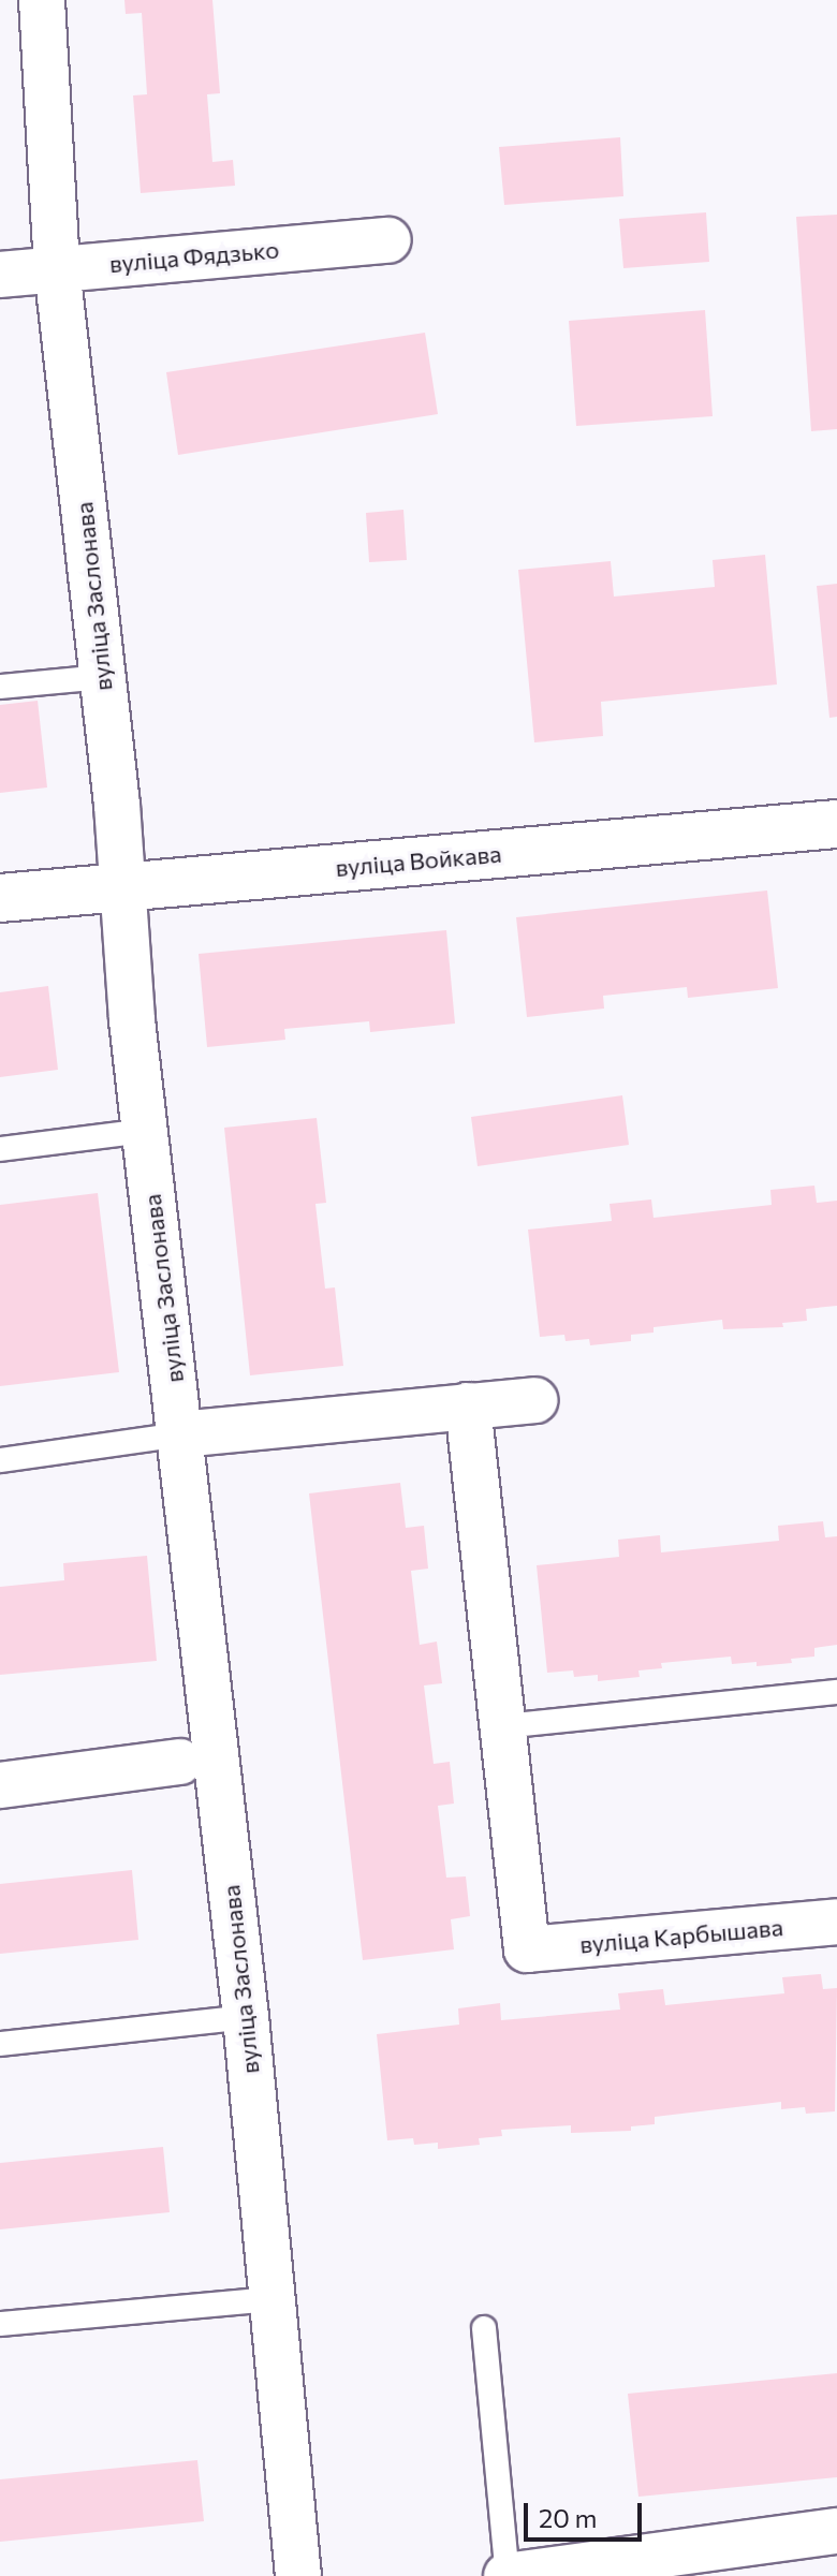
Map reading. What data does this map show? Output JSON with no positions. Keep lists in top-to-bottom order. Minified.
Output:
{"streets":{"main road":["вуліца Войкава"],"street":["вуліца Фядзько","вуліца Заслонава","вуліца Карбышава"]},"crossings":[["вуліца Фядзько","вуліца Заслонава"],["вуліца Заслонава","вуліца Войкава"]],"scale_bar":"20 m"}
